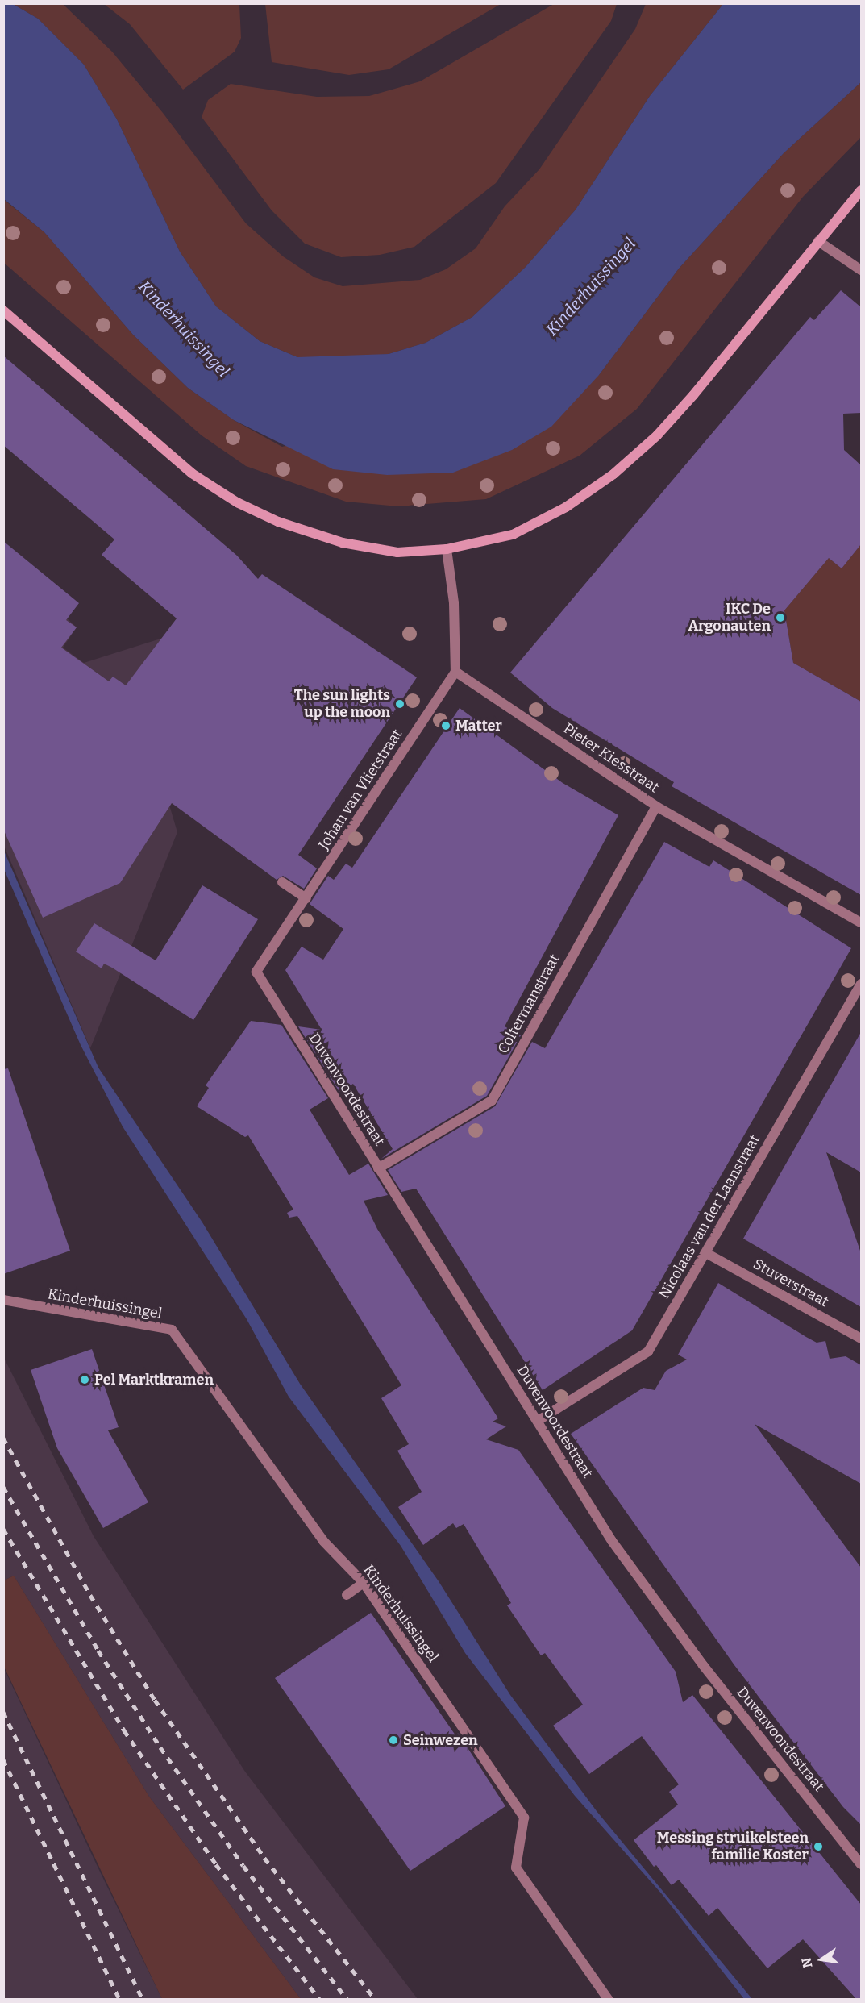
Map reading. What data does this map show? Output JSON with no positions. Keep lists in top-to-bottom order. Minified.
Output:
{"streets":{"street":["Pieter Kiesstraat","Johan van Vlietstraat","Coltermanstraat","Duvenvoordestraat","Nicolaas van der Laanstraat","Stuverstraat","Kinderhuissingel"]},"crossings":[["Pieter Kiesstraat","Johan van Vlietstraat"],["Pieter Kiesstraat","Coltermanstraat"],["Johan van Vlietstraat","Duvenvoordestraat"],["Coltermanstraat","Duvenvoordestraat"],["Duvenvoordestraat","Nicolaas van der Laanstraat"],["Nicolaas van der Laanstraat","Stuverstraat"]],"water":["Kinderhuissingel"],"places":["IKC De Argonauten","The sun lights up the moon","Matter","Pel Marktkramen","Seinwezen","Messing struikelsteen familie Koster"],"north":"left"}
